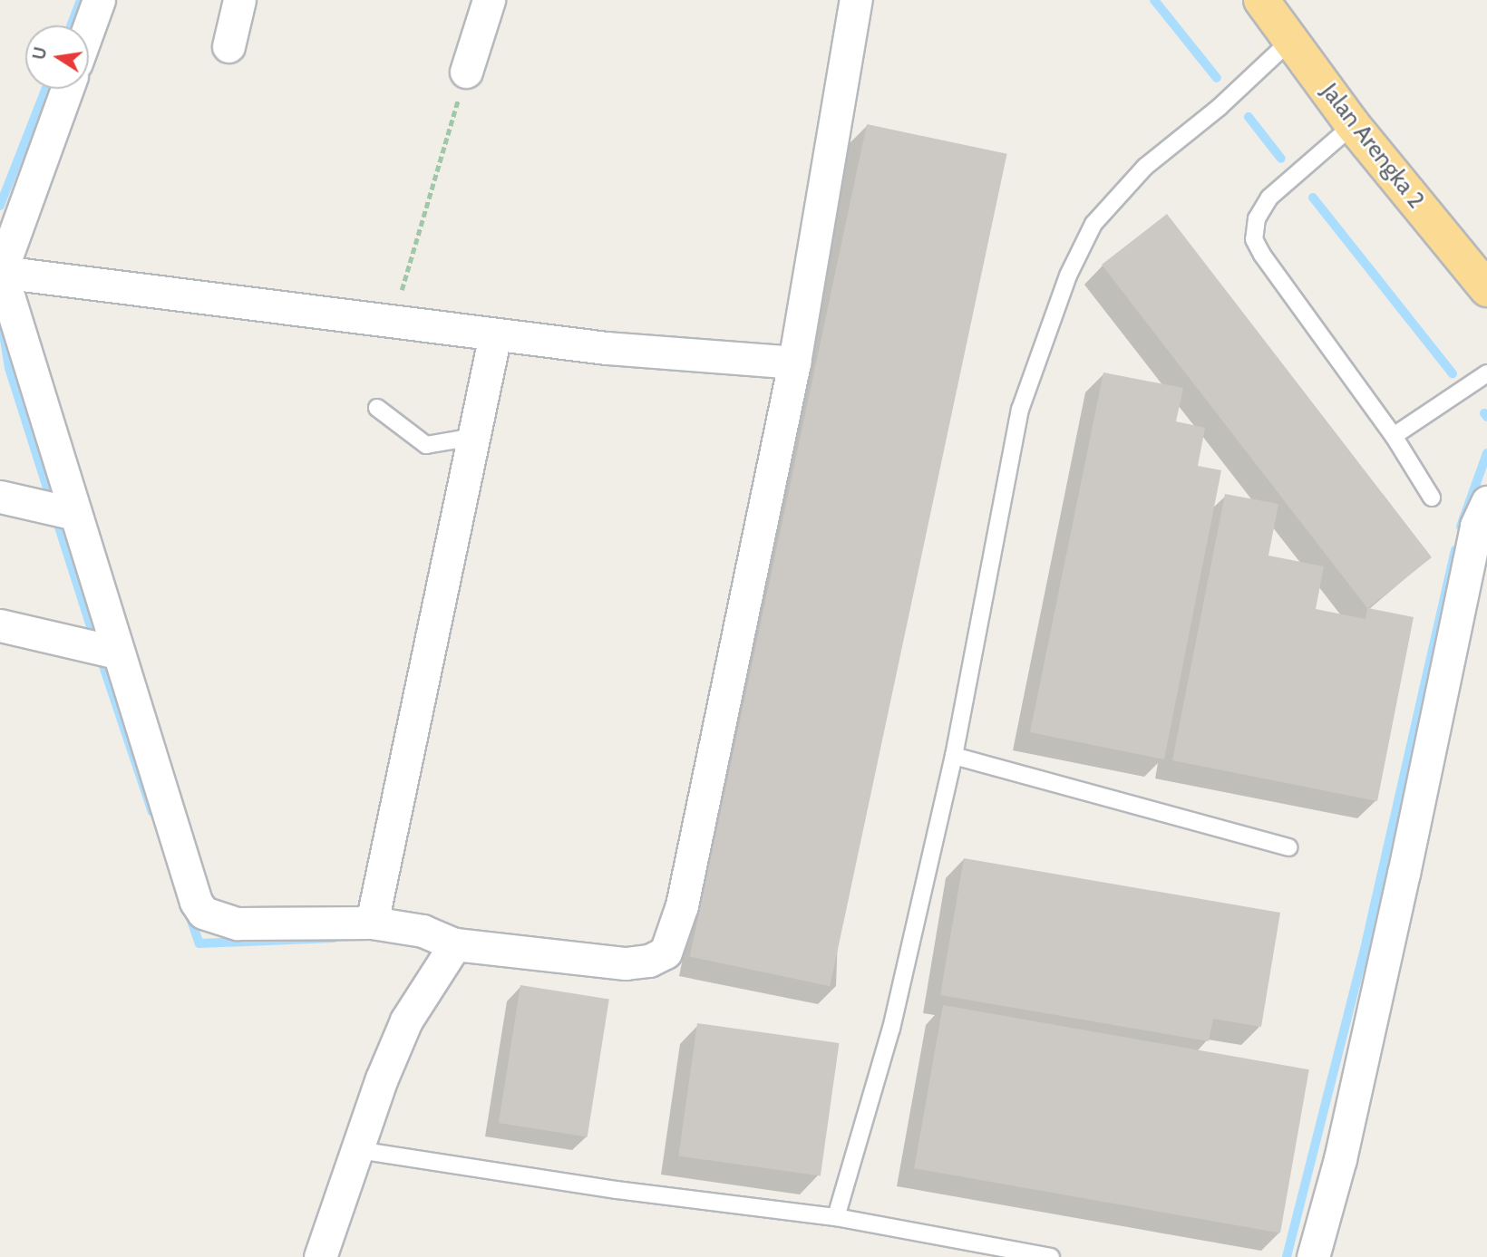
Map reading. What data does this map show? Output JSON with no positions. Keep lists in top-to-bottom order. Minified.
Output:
{"streets":{"highway":["Jalan Arengka 2"]},"north":"left"}
